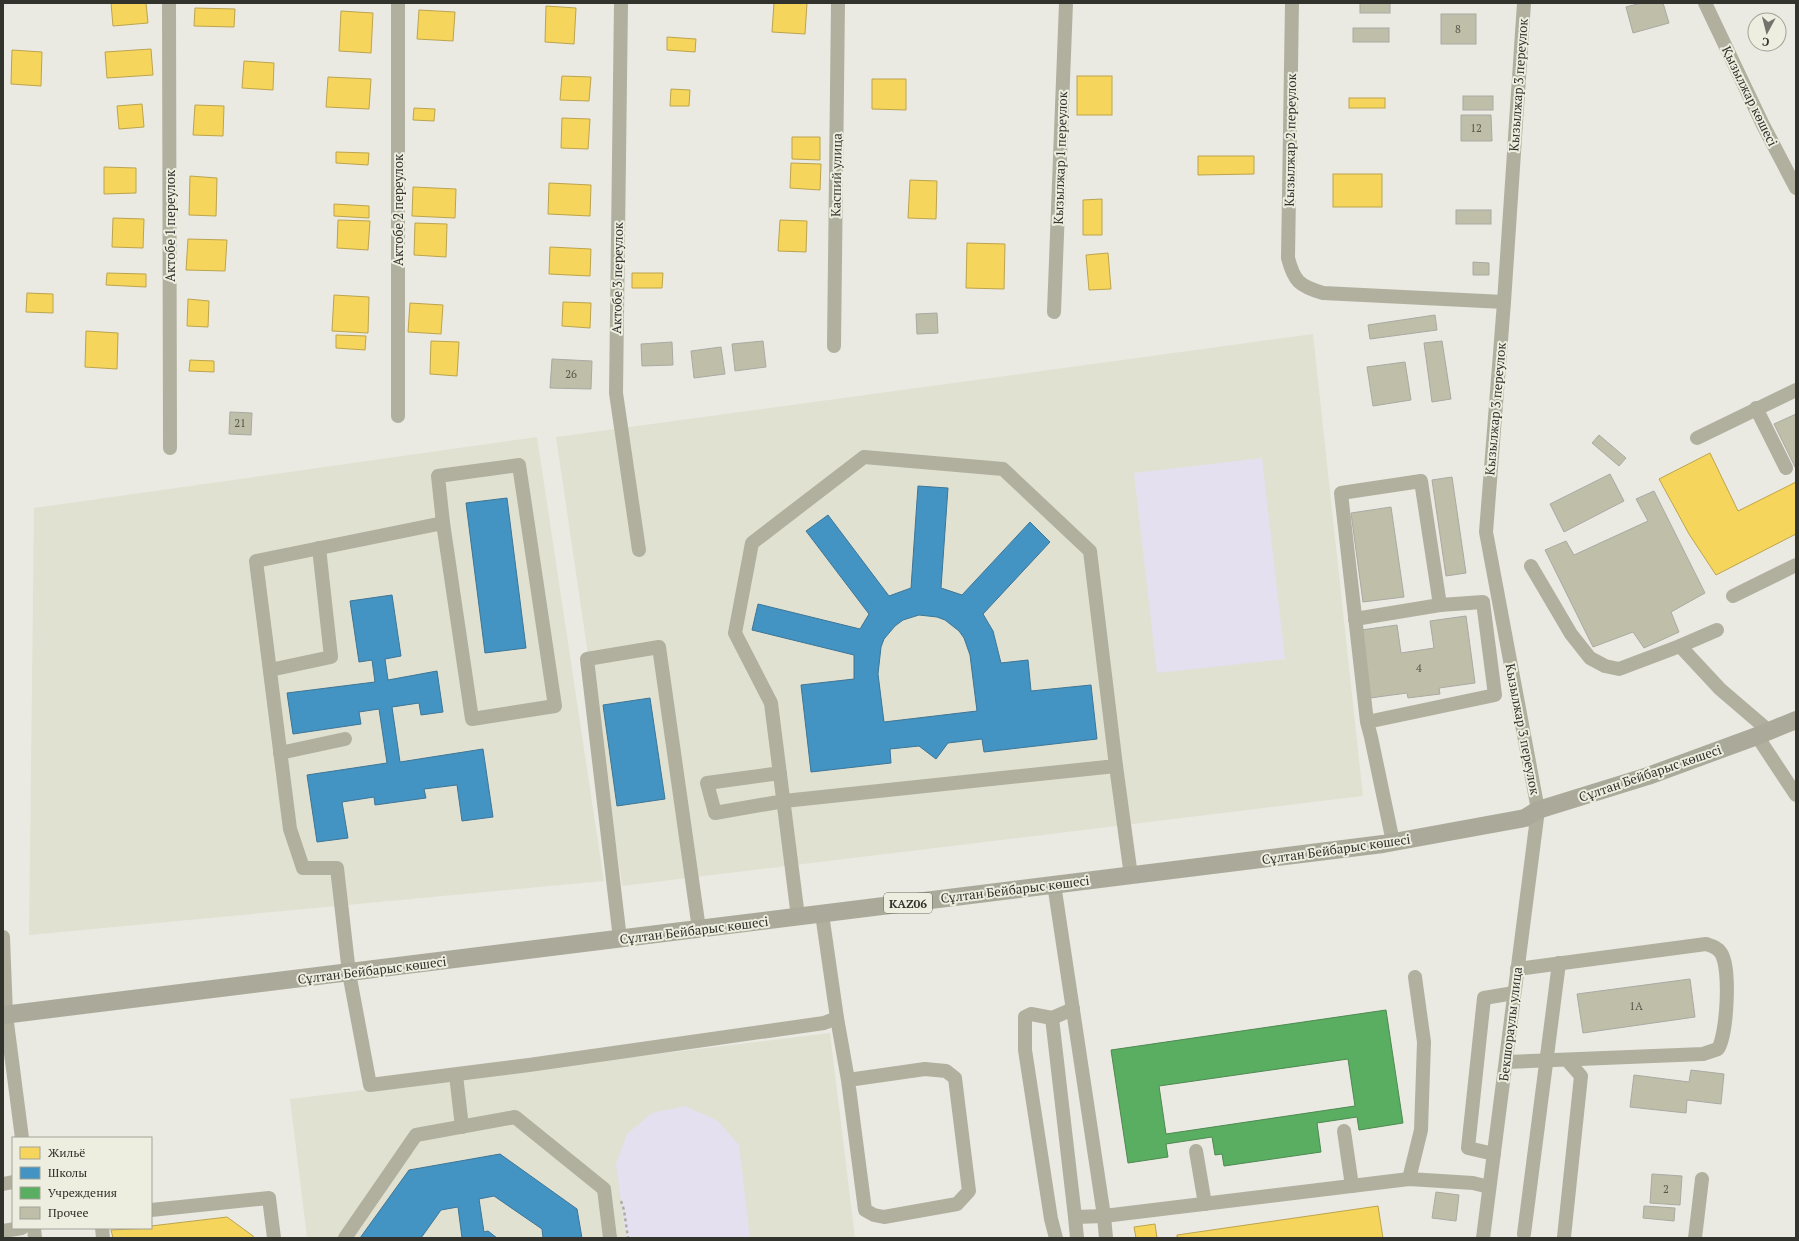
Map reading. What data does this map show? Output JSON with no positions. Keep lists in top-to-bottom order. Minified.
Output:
{"streets":{"main road":["Сұлтан Бейбарыс көшесі","KAZ06"],"street":["Кызылжар 3 переулок","Қызылжар көшесі","Кызылжар 2 переулок","Кызылжар 1 переулок","Каспий улица","Актобе 2 переулок","Актобе 1 переулок","Актобе 3 переулок","Бекшораулы улица"]},"crossings":[["Кызылжар 3 переулок","Кызылжар 2 переулок"],["Кызылжар 3 переулок","Сұлтан Бейбарыс көшесі"],["Кызылжар 3 переулок","Бекшораулы улица"],["Сұлтан Бейбарыс көшесі","Бекшораулы улица"]],"house_numbers":["8","12","26","21","4","1А","2"],"legend":["Жильё","Школы","Учреждения","Прочее"],"north":"bottom"}
